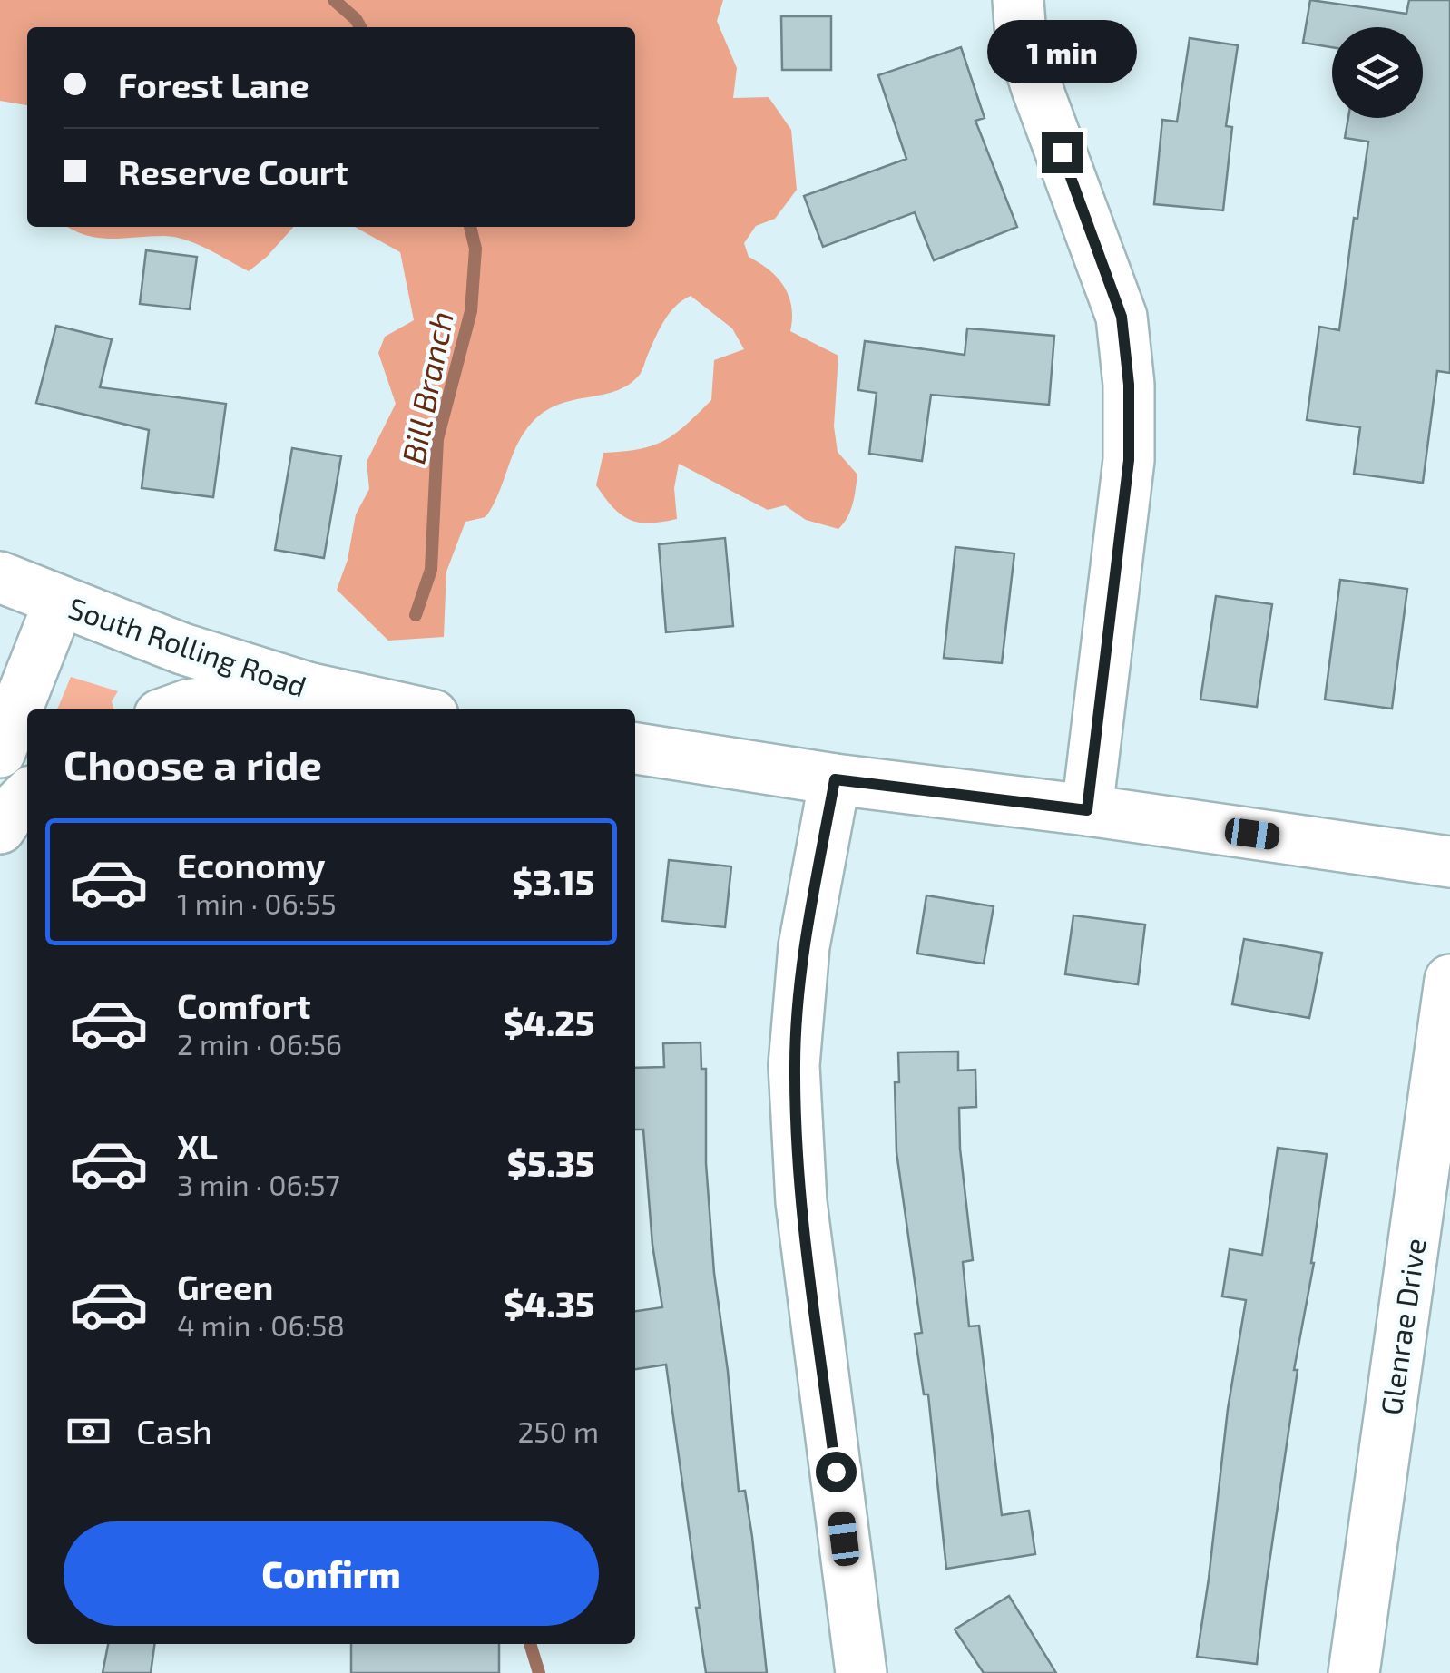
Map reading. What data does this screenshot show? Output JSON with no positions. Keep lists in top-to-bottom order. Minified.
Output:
{"streets":{"street":["South Rolling Road","Glenrae Drive"]},"water":["Bill Branch"],"page":{"bubble":"1 min","banner":["Forest Lane","Reserve Court"],"heading":"Choose a ride","list":[{"name":"Economy","note":"1 min · 06:55","value":"$3.15"},{"name":"Comfort","note":"2 min · 06:56","value":"$4.25"},{"name":"XL","note":"3 min · 06:57","value":"$5.35"},{"name":"Green","note":"4 min · 06:58","value":"$4.35"}],"pay":["Cash","250 m"],"buttons":"Confirm"}}
